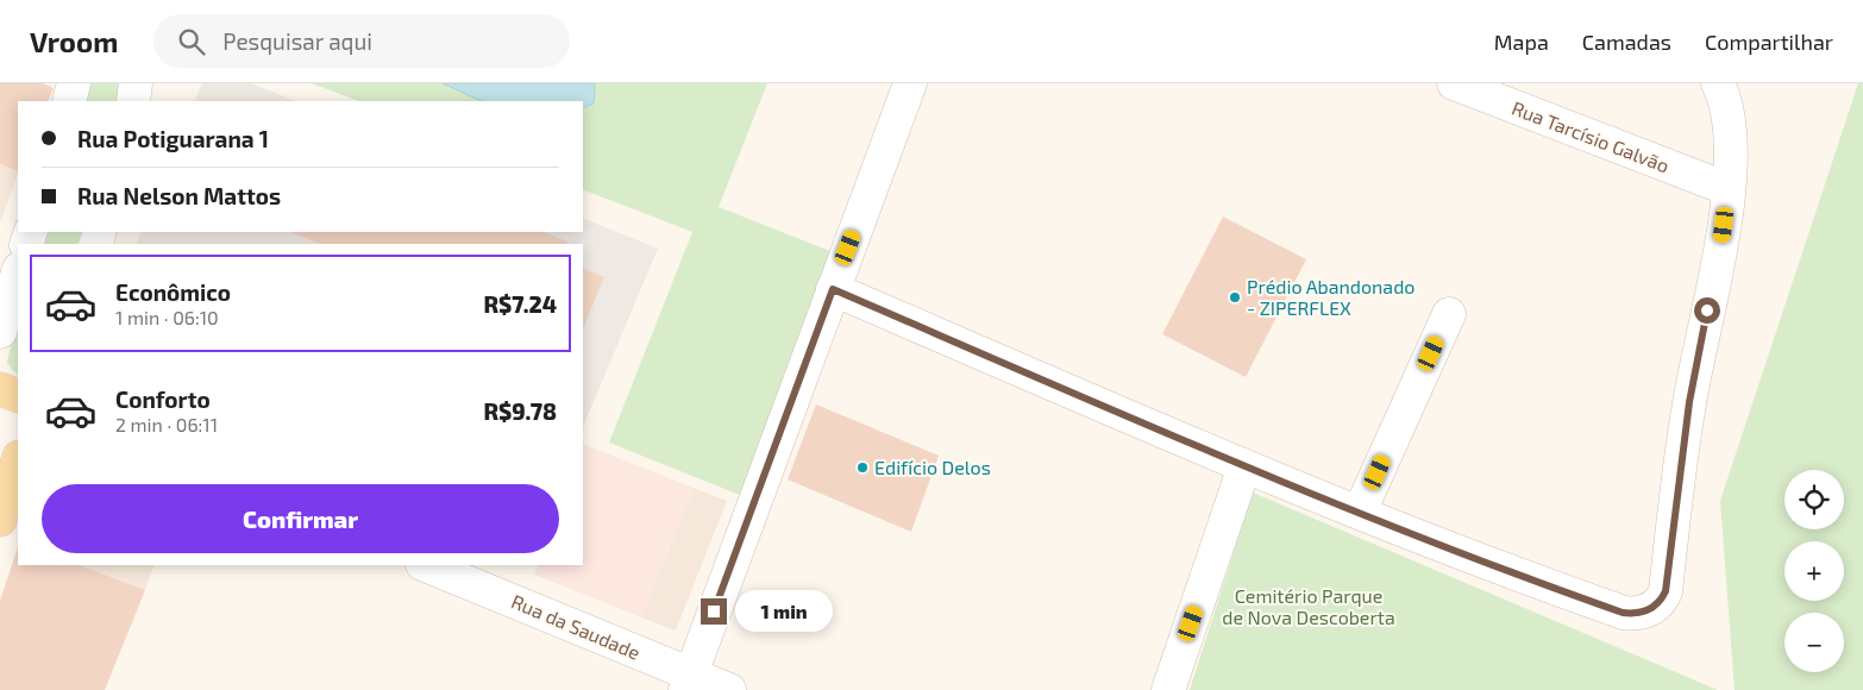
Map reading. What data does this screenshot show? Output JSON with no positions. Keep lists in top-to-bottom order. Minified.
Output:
{"streets":{"street":["Rua Tarcísio Galvão","Rua da Saudade"]},"parks":["Cemitério Parque de Nova Descoberta"],"places":["Prédio Abandonado - ZIPERFLEX","Edifício Delos"],"page":{"header":"Vroom","search":"Pesquisar aqui","nav":["Mapa","Camadas","Compartilhar"],"banner":["Rua Potiguarana 1","Rua Nelson Mattos"],"list":[{"name":"Econômico","note":"1 min · 06:10","value":"R$7.24"},{"name":"Conforto","note":"2 min · 06:11","value":"R$9.78"}],"map_buttons":["+","−"],"buttons":"Confirmar","bubble":"1 min"}}
